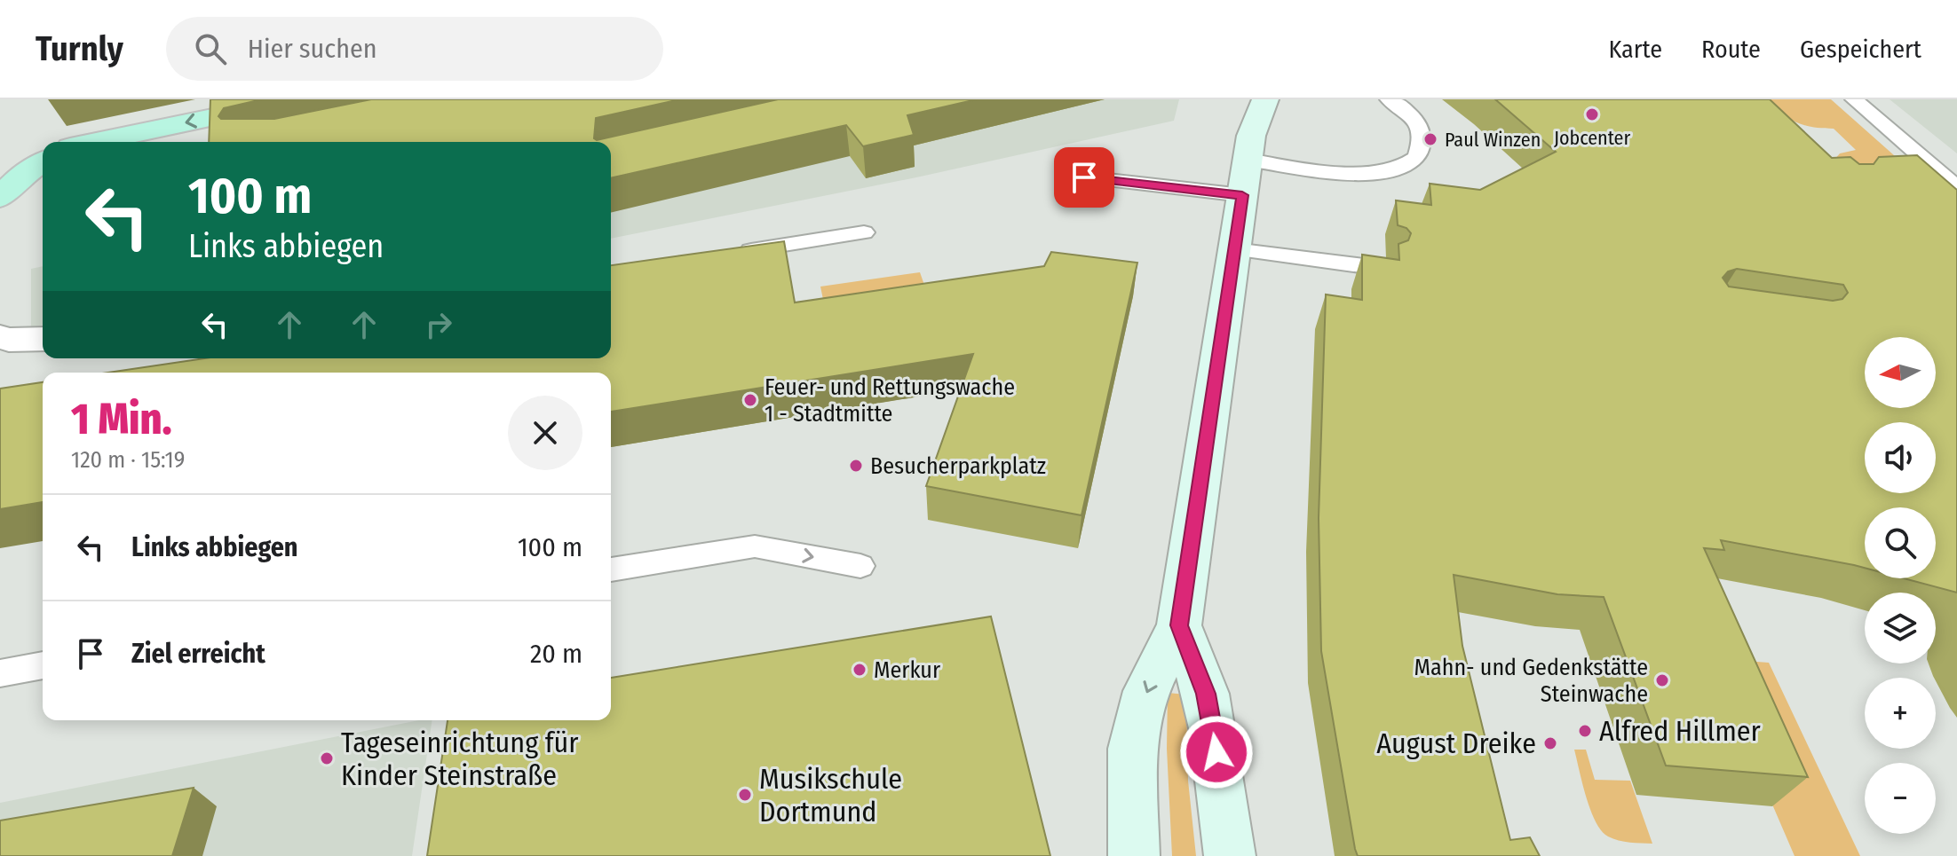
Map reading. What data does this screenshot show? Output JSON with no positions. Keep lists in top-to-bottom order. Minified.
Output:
{"places":["Jobcenter","Paul Winzen","Feuer- und Rettungswache 1 - Stadtmitte","Besucherparkplatz","Merkur","Mahn- und Gedenkstätte Steinwache","Alfred Hillmer","August Dreike","Tageseinrichtung für Kinder Steinstraße","Musikschule Dortmund"],"north":"left","page":{"header":"Turnly","search":"Hier suchen","nav":["Karte","Route","Gespeichert"],"turn":["100 m","Links abbiegen"],"map_buttons":["+","−"],"heading":["1 Min.","120 m · 15:19"],"list":[{"name":"Links abbiegen","value":"100 m"},{"name":"Ziel erreicht","value":"20 m"}]}}
